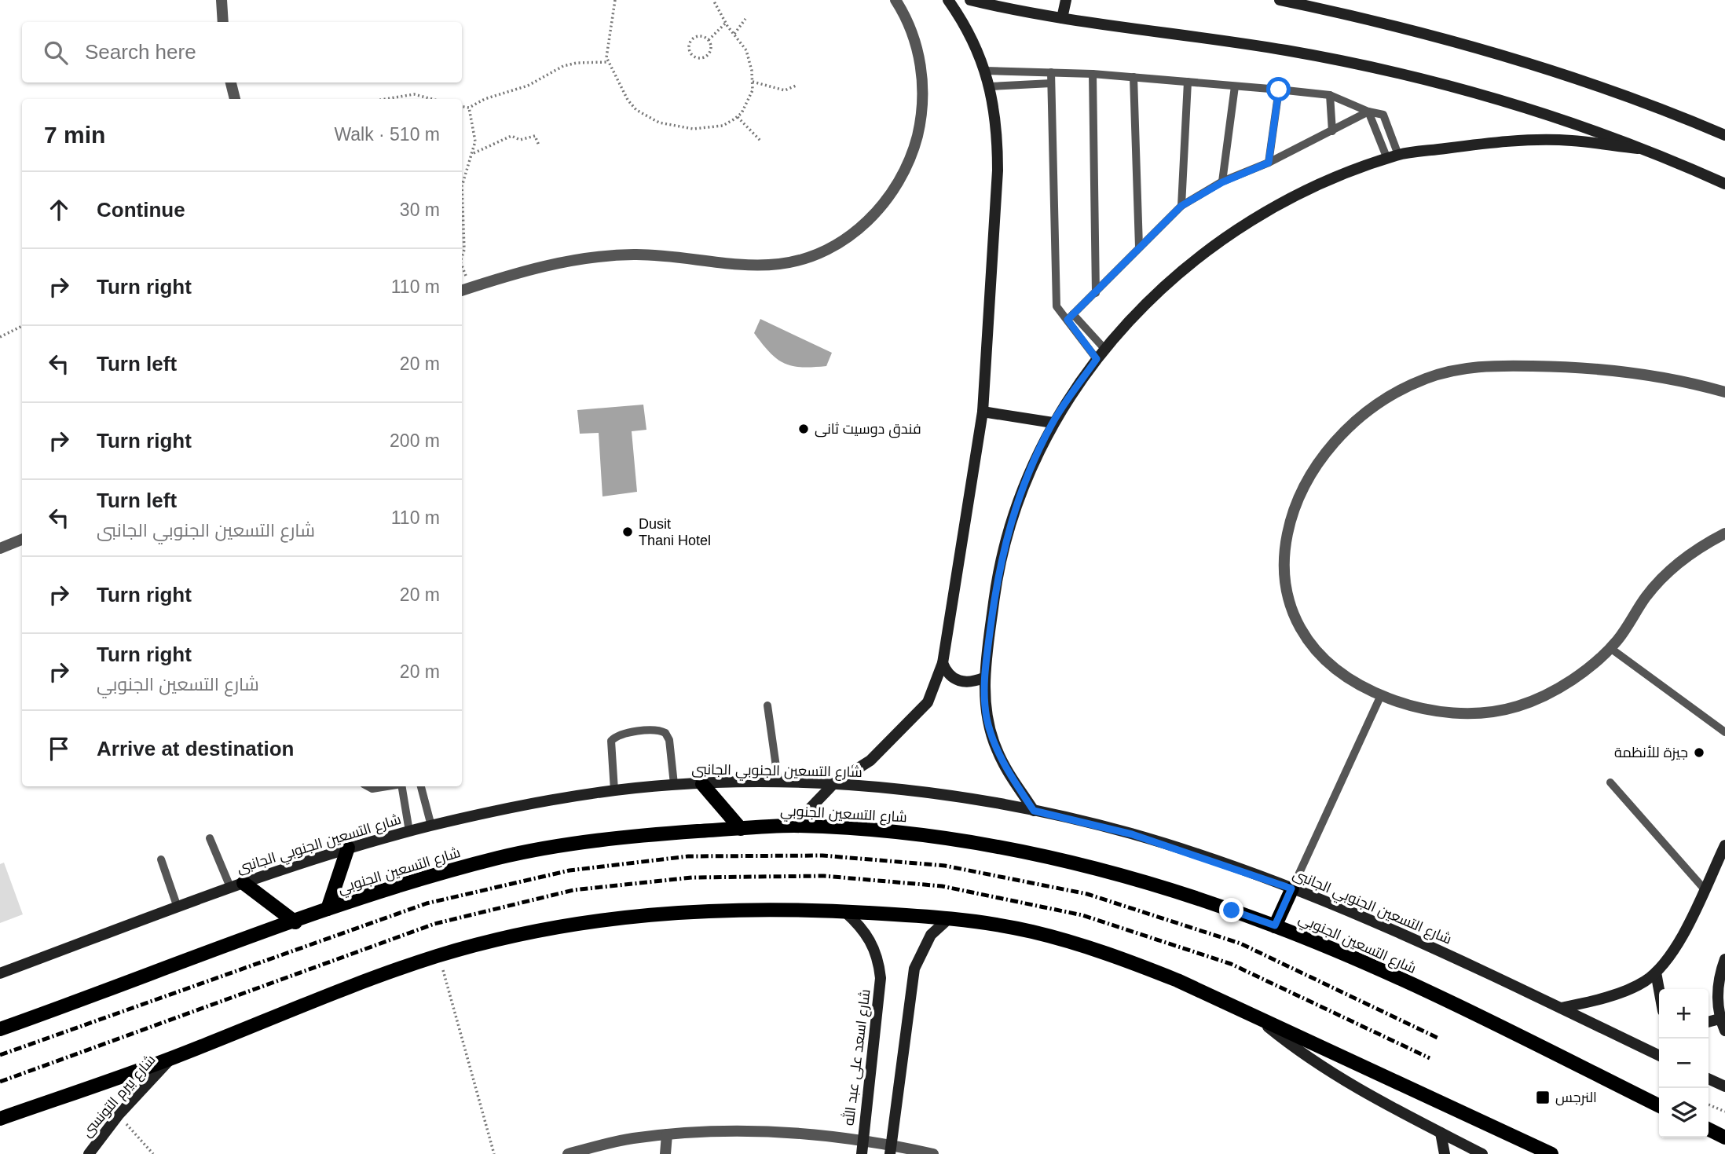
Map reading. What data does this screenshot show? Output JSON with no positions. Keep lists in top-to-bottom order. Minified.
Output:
{"streets":{"main road":["شارع التسعين الجنوبي"],"street":["شارع التسعين الجنوبي الجانبى","شارع اسعد على عبد الله","شارع بيرم التونسى"]},"places":{"other":["فندق دوسيت ثانى","Dusit Thani Hotel","جيزة للأنظمة"],"transit":["النرجس"]},"page":{"search":"Search here","heading":["7 min","Walk · 510 m"],"list":[["Continue","30 m"],["Turn right","110 m"],["Turn left","20 m"],["Turn right","200 m"],["Turn left","شارع التسعين الجنوبي الجانبى","110 m"],["Turn right","20 m"],["Turn right","شارع التسعين الجنوبي","20 m"],"Arrive at destination"],"map_buttons":["+","−"]}}
